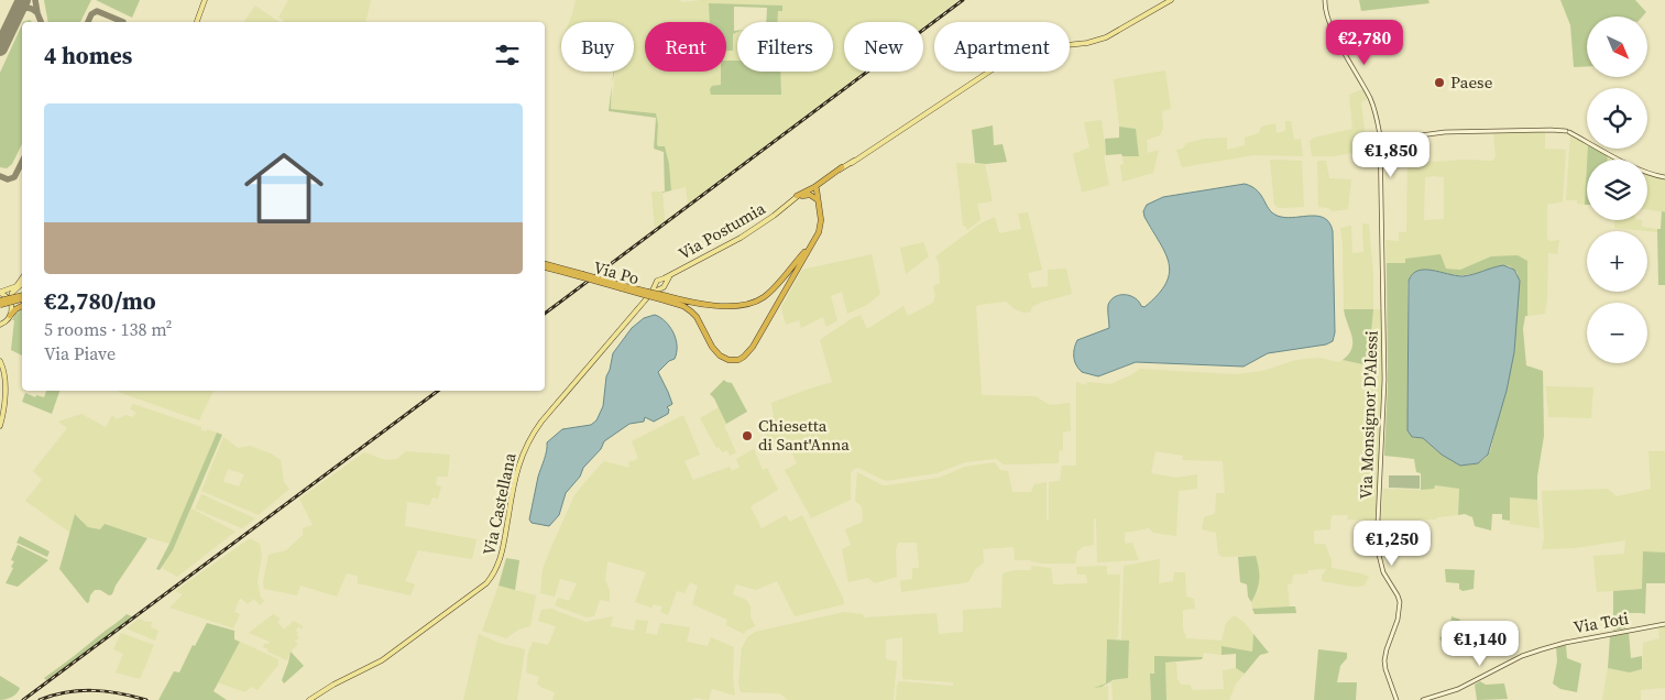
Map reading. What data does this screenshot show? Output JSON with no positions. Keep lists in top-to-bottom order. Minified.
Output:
{"streets":{"highway":["Via Po"],"main road":["Via Postumia","Via Monsignor D'Alessi","Via Castellana","Via Toti"]},"crossings":[["Via Po","Via Castellana"]],"places":["Paese","Chiesetta di Sant'Anna"],"north":"bottom right","page":{"map_buttons":["+","−"],"price":["€2,780","€1,850","€1,250","€1,140"],"chip":["Buy","Rent","Filters","New","Apartment"],"heading":"4 homes","list":[{"name":"€2,780/mo","note":"5 rooms · 138 m² · Via Piave"}]}}
